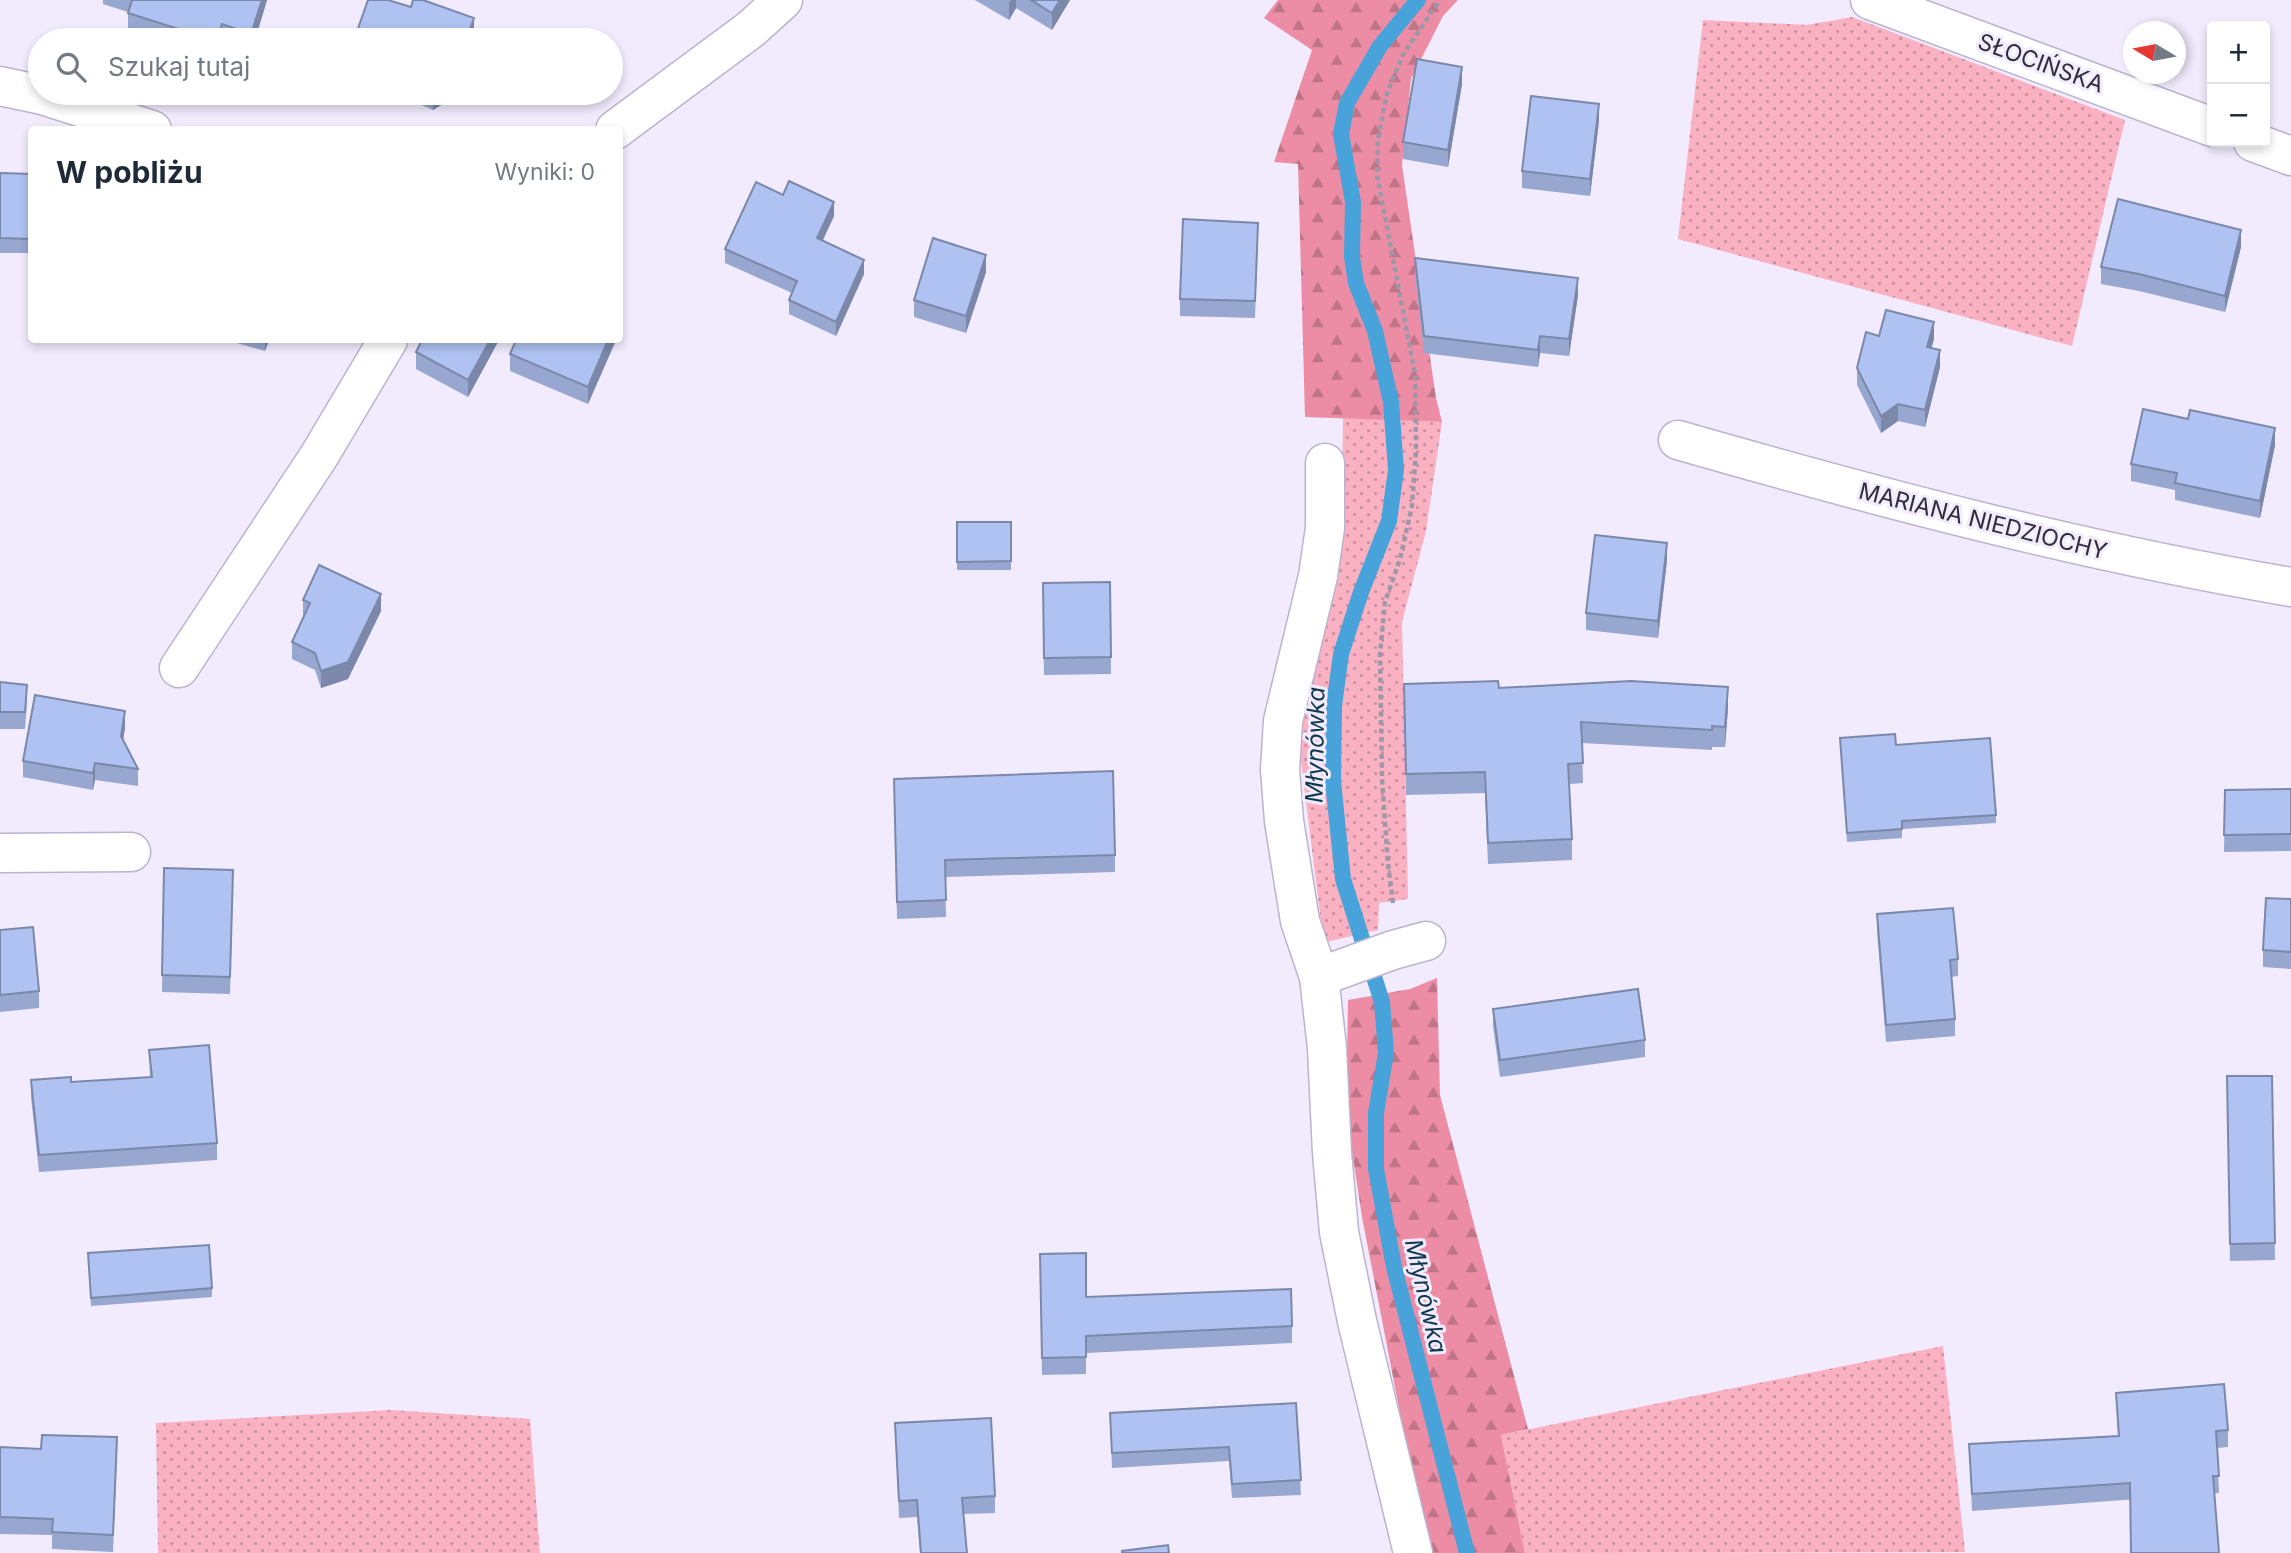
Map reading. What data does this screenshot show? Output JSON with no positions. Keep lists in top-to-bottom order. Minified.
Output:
{"streets":{"street":["SŁOCIŃSKA","MARIANA NIEDZIOCHY"]},"water":["Młynówka"],"north":"left","page":{"map_buttons":["+","−"],"search":"Szukaj tutaj","heading":["W pobliżu","Wyniki: 0"]}}
